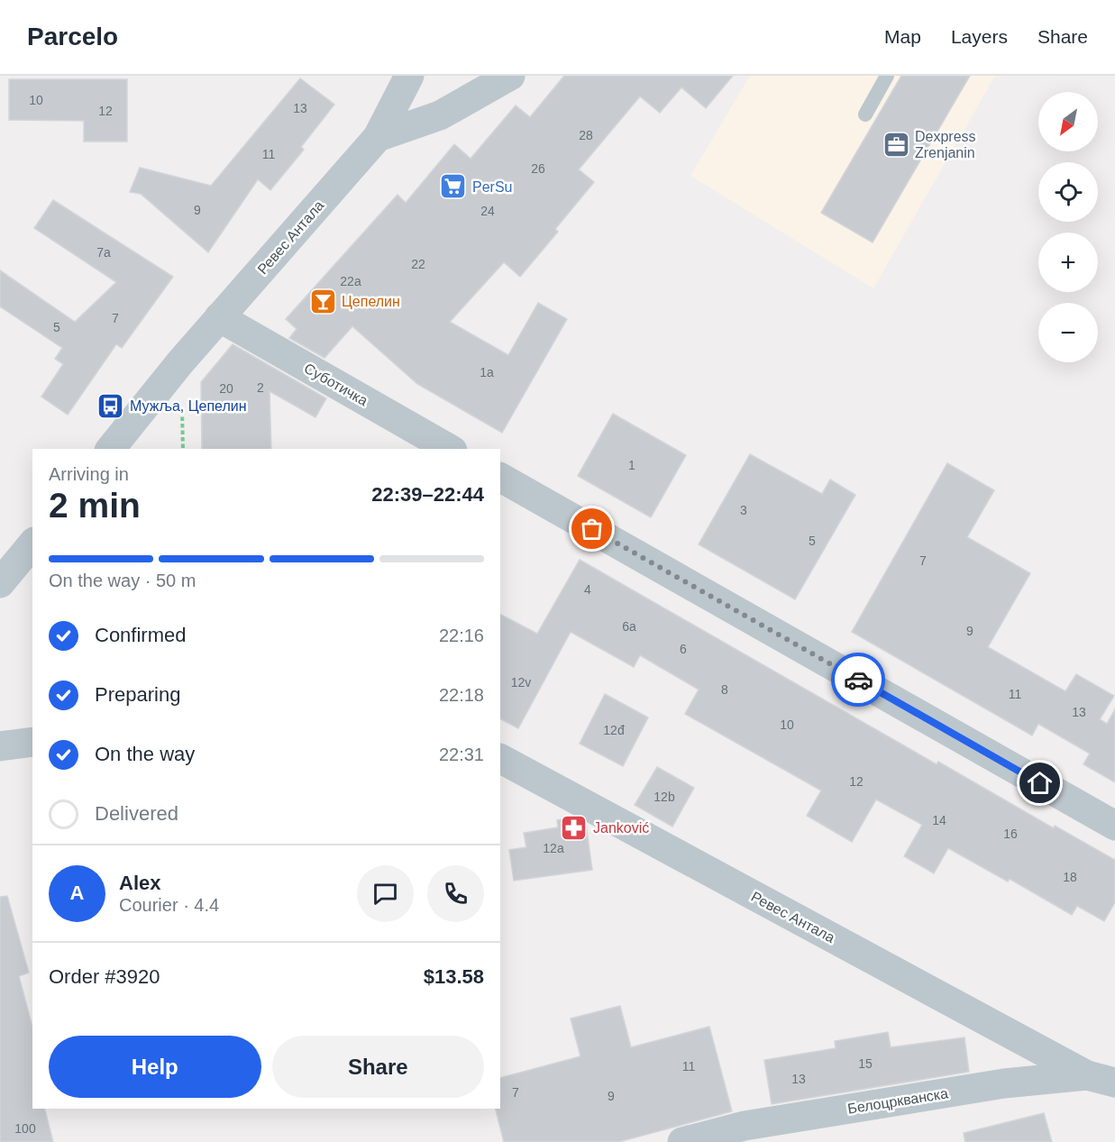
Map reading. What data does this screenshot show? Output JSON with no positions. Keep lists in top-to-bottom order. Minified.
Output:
{"streets":{"street":["Ревес Антала","Суботичка","Белоцркванска"]},"crossings":[["Ревес Антала","Суботичка"],["Ревес Антала","Белоцркванска"]],"places":{"office":["Dexpress Zrenjanin"],"supermarket":["PerSu"],"bar":["Цепелин"],"bus stop":["Мужља, Цепелин"],"pharmacy":["Janković"]},"house_numbers":["10","13","12","28","11","26","9","24","7a","22","22a","7","5","1a","2","20","1","3","5","7","4","6a","9","6","12v","8","11","13","10","12đ","12","12b","14","16","12a","18","15","11","13","7","9","100"],"north":"bottom left","page":{"header":"Parcelo","nav":["Map","Layers","Share"],"map_buttons":["+","−"],"heading":["2 min","Arriving in","22:39–22:44"],"panel":["Alex","Courier · 4.4","Order #3920","$13.58"],"bar":"On the way · 50 m","list":[["Confirmed","22:16"],["Preparing","22:18"],["On the way","22:31"],"Delivered"],"round":"A","buttons":["Help","Share"]}}
